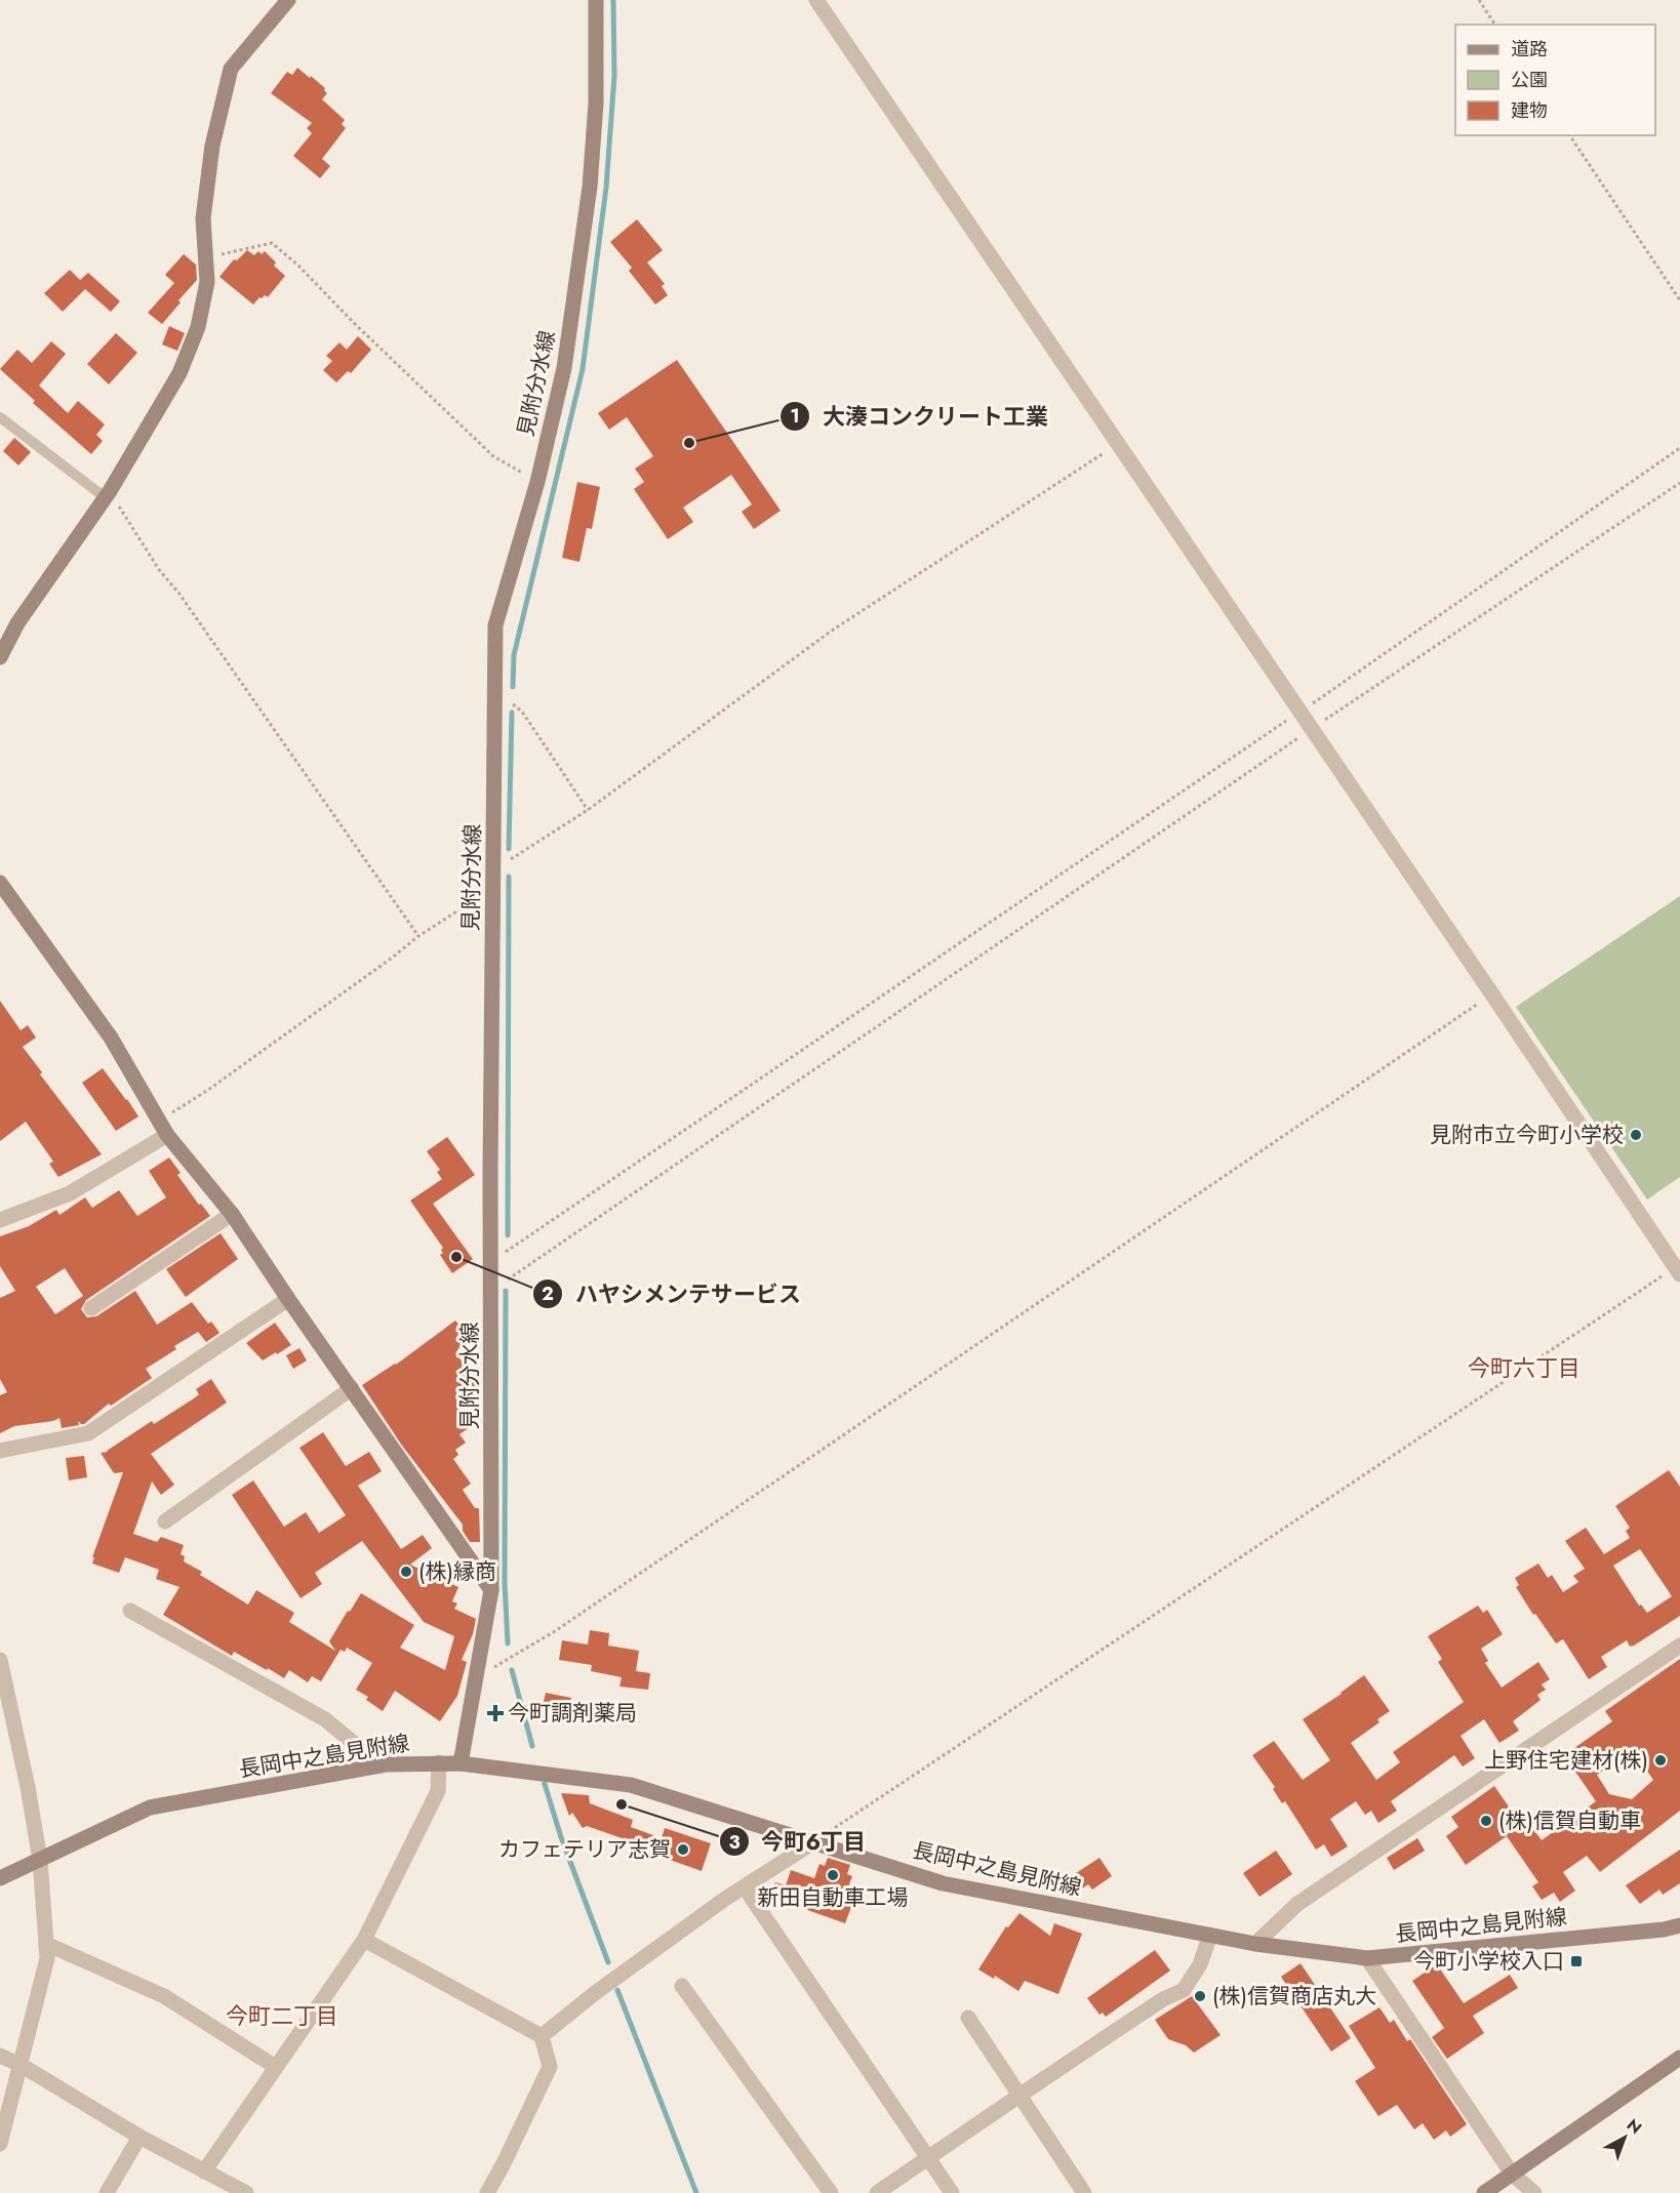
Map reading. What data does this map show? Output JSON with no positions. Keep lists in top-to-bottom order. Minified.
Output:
{"streets":{"main road":["見附分水線","長岡中之島見附線"]},"crossings":[["見附分水線","長岡中之島見附線"]],"districts":["今町六丁目","今町二丁目"],"places":{"other":["大湊コンクリート工業","見附市立今町小学校","ハヤシメンテサービス","(株)縁商","上野住宅建材(株)","今町６丁目","(株)信賀自動車","カフェテリア志賀","新田自動車工場","(株)信賀商店丸大"],"health":["今町調剤薬局"],"transit":["今町小学校入口"]},"legend":["道路","公園","建物"],"north":"top right"}
